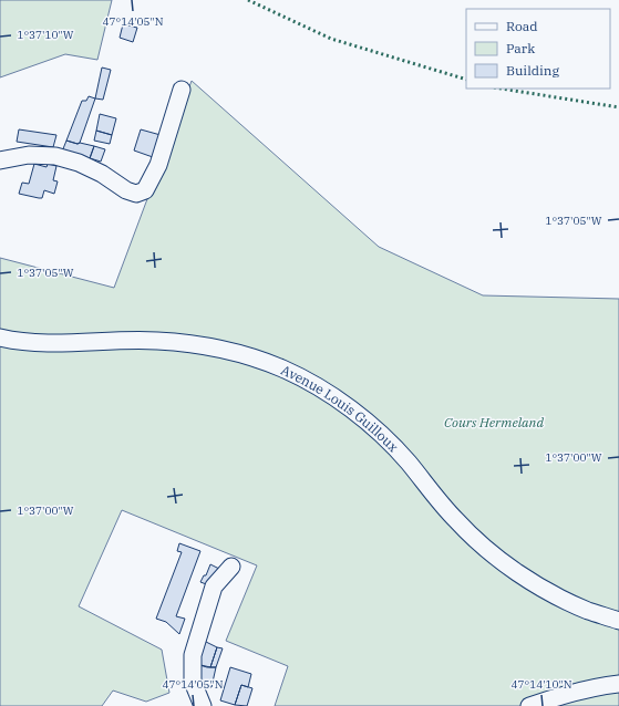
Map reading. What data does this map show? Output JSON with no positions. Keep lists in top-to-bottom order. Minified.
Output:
{"streets":{"street":["Avenue Louis Guilloux"]},"parks":["Cours Hermeland"],"legend":["Road","Park","Building"],"coordinates":["47°14'05\"N","1°37'10\"W","1°37'05\"W","1°37'00\"W","47°14'10\"N"]}
